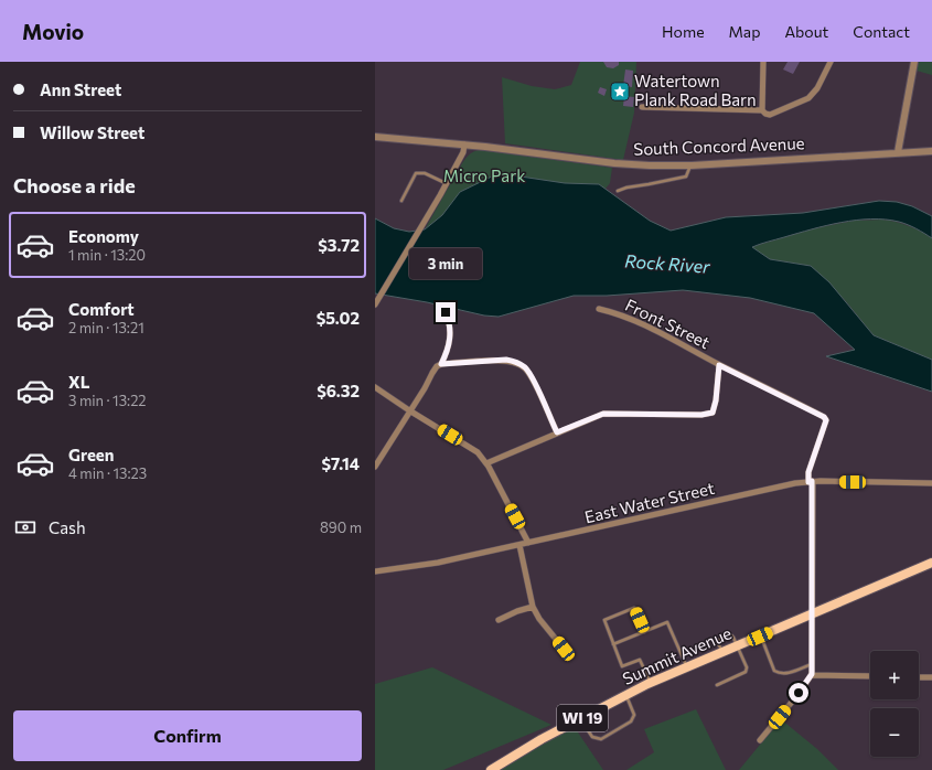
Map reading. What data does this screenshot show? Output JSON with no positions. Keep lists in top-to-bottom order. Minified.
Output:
{"streets":{"main road":["Summit Avenue","WI 19"],"street":["South Concord Avenue","Front Street","East Water Street"]},"crossings":[["Front Street","East Water Street"]],"water":["Rock River"],"parks":["Micro Park"],"places":{"place":["Watertown Plank Road Barn"]},"page":{"header":"Movio","nav":["Home","Map","About","Contact"],"banner":["Ann Street","Willow Street"],"heading":"Choose a ride","list":[{"name":"Economy","note":"1 min · 13:20","value":"$3.72"},{"name":"Comfort","note":"2 min · 13:21","value":"$5.02"},{"name":"XL","note":"3 min · 13:22","value":"$6.32"},{"name":"Green","note":"4 min · 13:23","value":"$7.14"}],"bubble":"3 min","pay":["Cash","890 m"],"map_buttons":["+","−"],"buttons":"Confirm"}}
